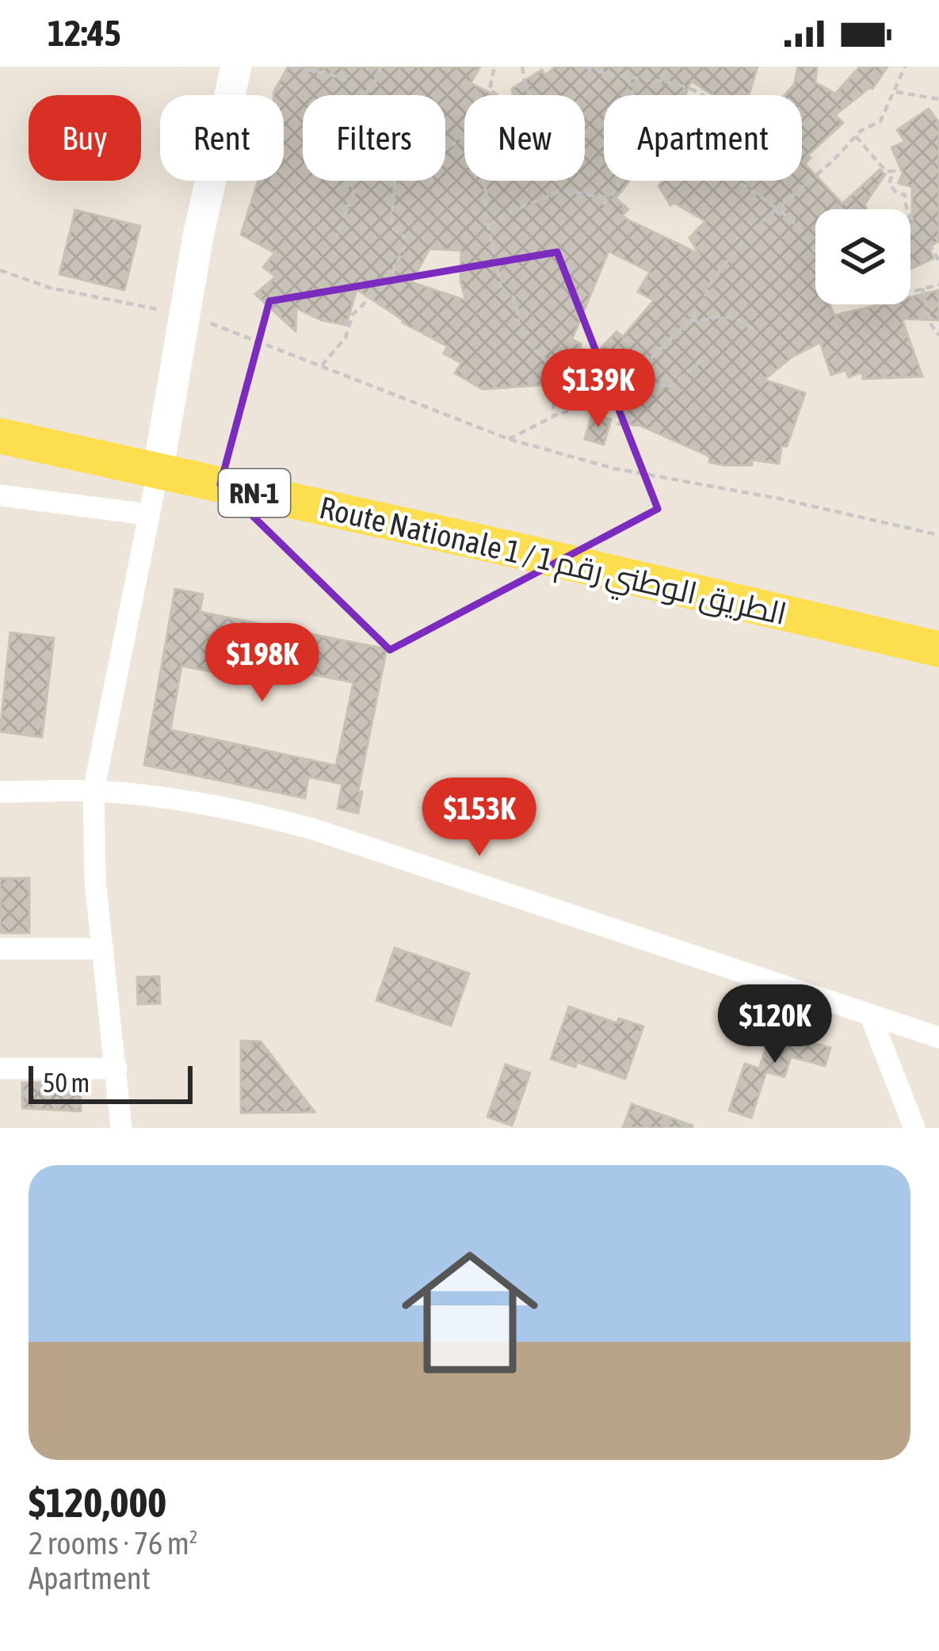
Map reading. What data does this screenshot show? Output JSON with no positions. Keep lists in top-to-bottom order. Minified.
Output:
{"streets":{"main road":["RN-1","Route Nationale 1 / الطريق الوطني رقم 1"]},"scale_bar":"50 m","page":{"status":"12:45","chip":["Buy","Rent","Filters","New","Apartment"],"price":["$139K","$198K","$153K","$120K"],"scale":"50 m","list":[{"name":"$120,000","note":"2 rooms · 76 m² · Apartment"}]}}
